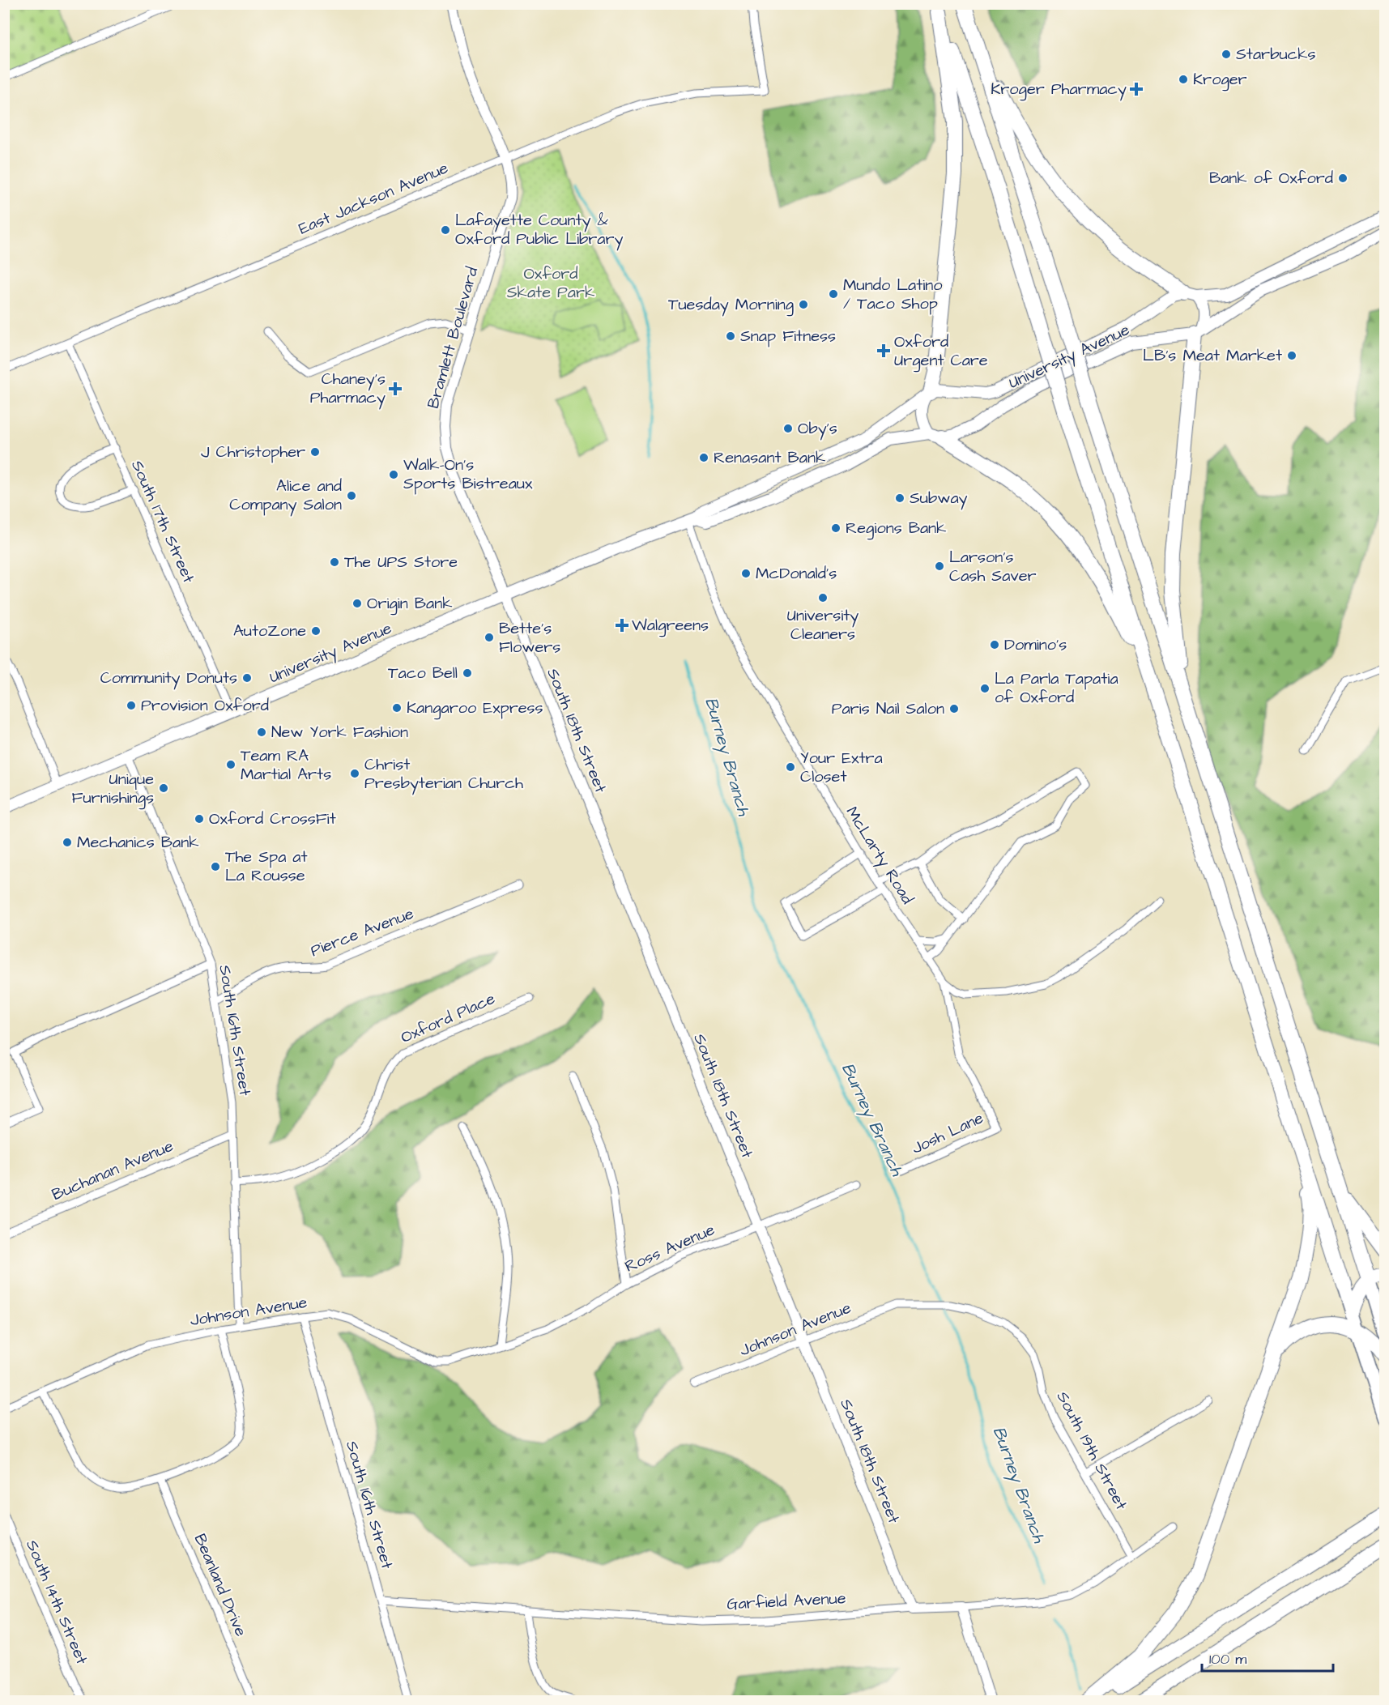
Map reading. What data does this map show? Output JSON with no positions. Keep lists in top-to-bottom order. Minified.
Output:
{"streets":{"main road":["University Avenue"],"street":["East Jackson Avenue","Bramlett Boulevard","South 17th Street","South 18th Street","McLarty Road","Pierce Avenue","Oxford Place","South 16th Street","Josh Lane","Buchanan Avenue","Ross Avenue","Johnson Avenue","South 19th Street","Beanland Drive","Garfield Avenue","South 14th Street"]},"crossings":[["East Jackson Avenue","Bramlett Boulevard"],["East Jackson Avenue","South 17th Street"],["Bramlett Boulevard","University Avenue"],["Bramlett Boulevard","South 18th Street"],["University Avenue","South 17th Street"],["University Avenue","South 18th Street"],["University Avenue","McLarty Road"],["University Avenue","South 16th Street"],["South 18th Street","Ross Avenue"],["South 18th Street","Johnson Avenue"],["South 18th Street","Garfield Avenue"],["McLarty Road","Josh Lane"],["Pierce Avenue","South 16th Street"],["Oxford Place","South 16th Street"],["South 16th Street","Buchanan Avenue"],["South 16th Street","Johnson Avenue"],["South 16th Street","Garfield Avenue"],["Ross Avenue","Johnson Avenue"],["Johnson Avenue","South 19th Street"],["South 19th Street","Garfield Avenue"]],"water":["Burney Branch"],"parks":["Oxford Skate Park"],"places":{"other":["Starbucks","Kroger","Bank of Oxford","Lafayette County & Oxford Public Library","Mundo Latino / Taco Shop","Tuesday Morning","Snap Fitness","LB's Meat Market","Oby's","J Christopher","Renasant Bank","Walk-On's Sports Bistreaux","Alice and Company Salon","Subway","Regions Bank","The UPS Store","Larson's Cash Saver","McDonald's","University Cleaners","Origin Bank","AutoZone","Bette's Flowers","Domino's","Taco Bell","Community Donuts","La Parla Tapatia of Oxford","Provision Oxford","Kangaroo Express","Paris Nail Salon","New York Fashion","Team RA Martial Arts","Your Extra Closet","Christ Presbyterian Church","Unique Furnishings","Oxford CrossFit","Mechanics Bank","The Spa at La Rousse"],"health":["Kroger Pharmacy","Oxford Urgent Care","Chaney's Pharmacy","Walgreens"]},"scale_bar":"100 m"}
